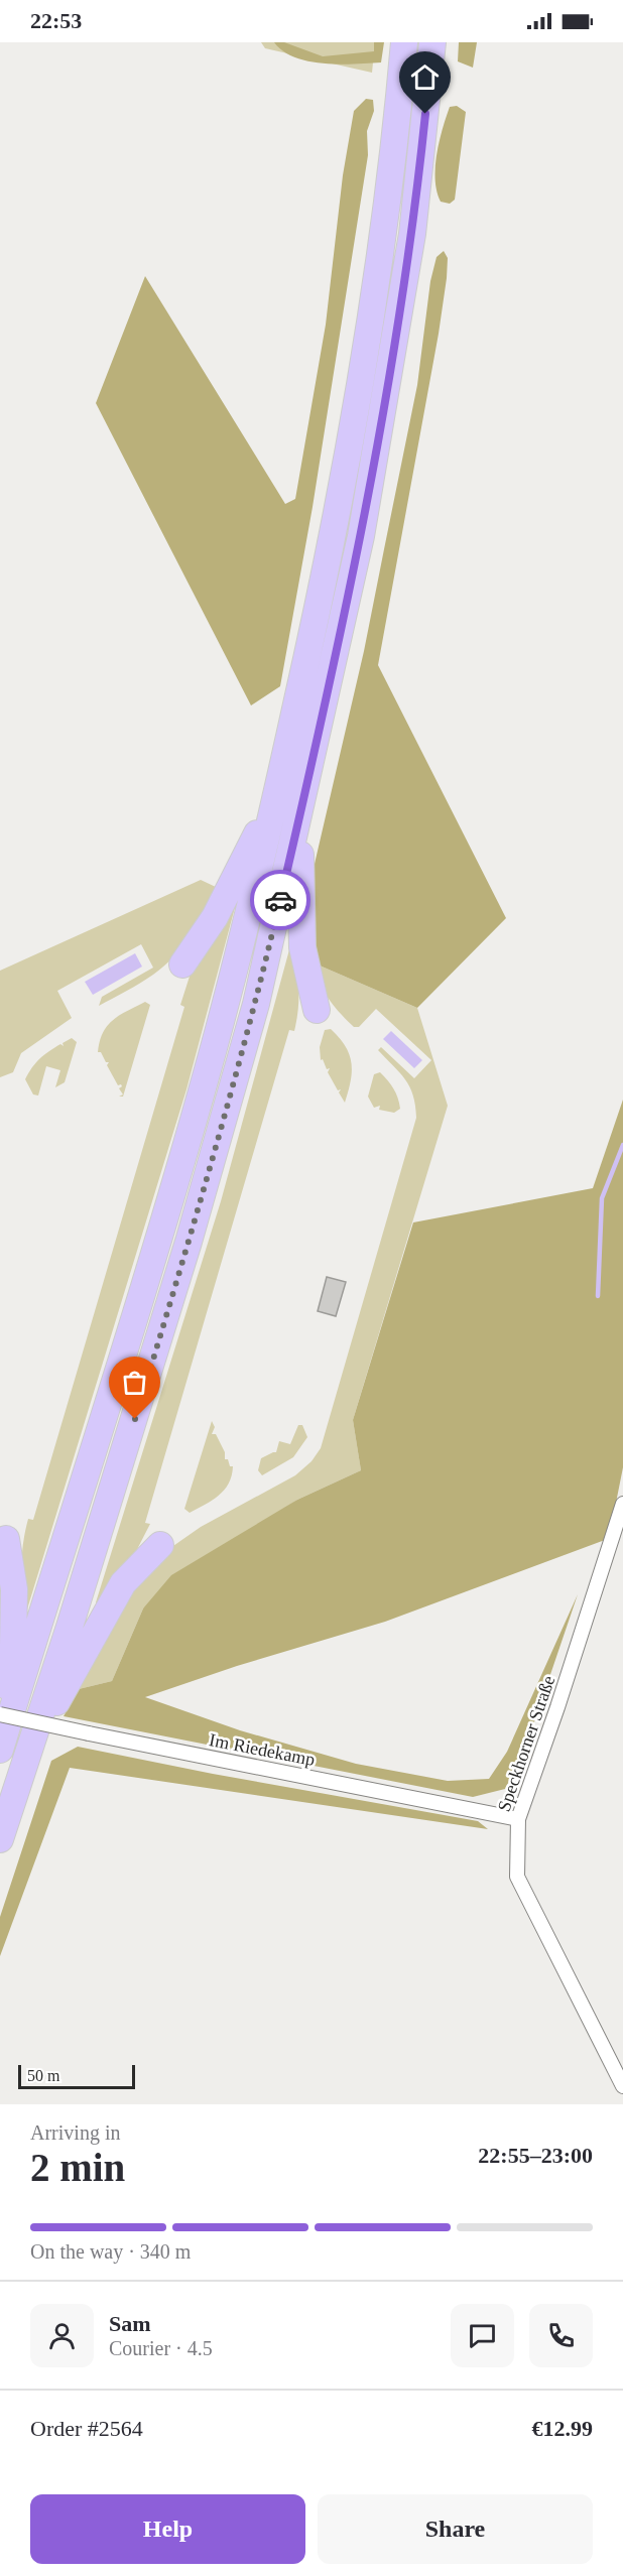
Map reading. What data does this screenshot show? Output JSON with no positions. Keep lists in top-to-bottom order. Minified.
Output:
{"streets":{"street":["Speckhorner Straße","Im Riedekamp"]},"crossings":[["Speckhorner Straße","Im Riedekamp"]],"scale_bar":"50 m","page":{"status":"22:53","scale":"50 m","heading":["2 min","Arriving in","22:55–23:00"],"panel":["Sam","Courier · 4.5","Order #2564","€12.99"],"bar":"On the way · 340 m","buttons":["Help","Share"]}}
